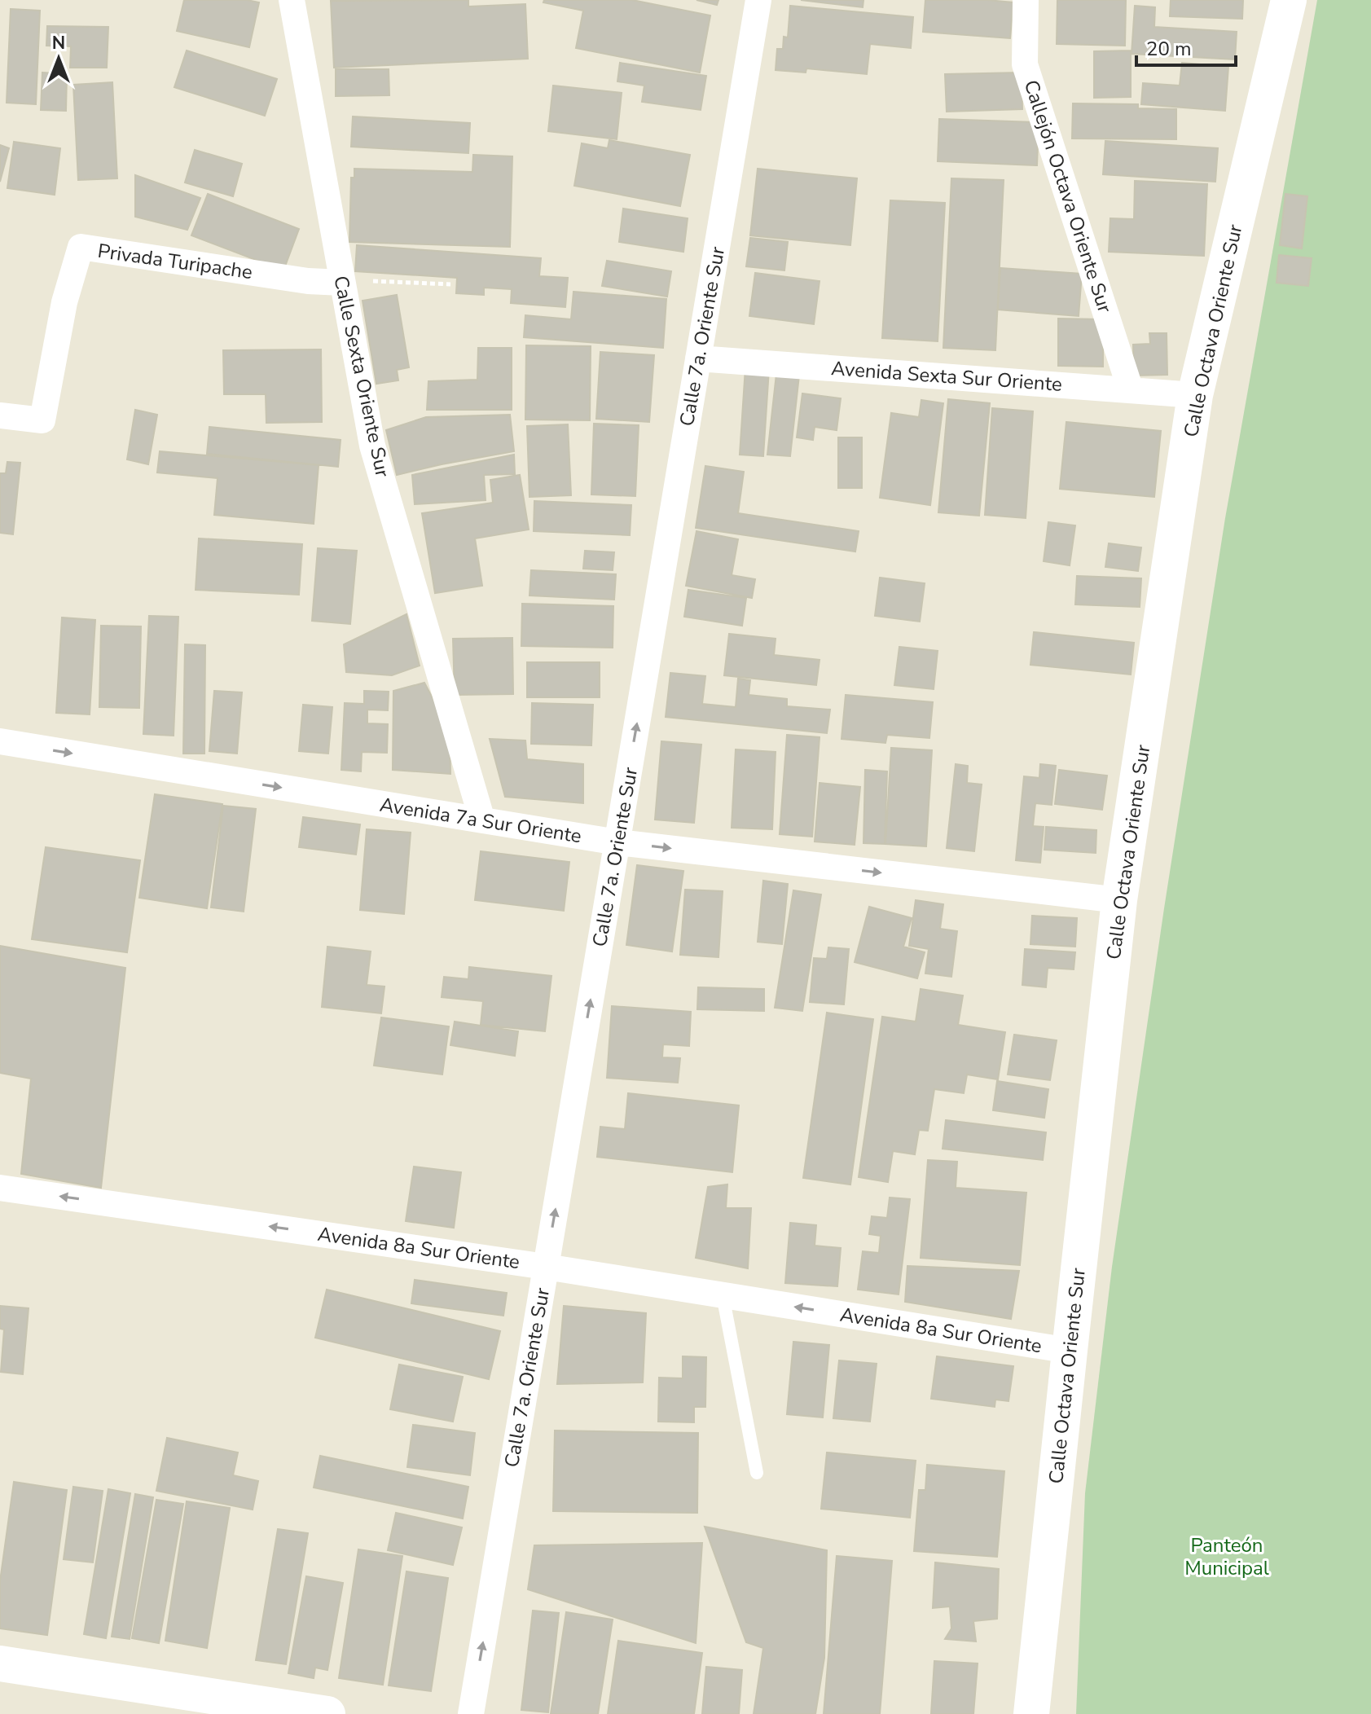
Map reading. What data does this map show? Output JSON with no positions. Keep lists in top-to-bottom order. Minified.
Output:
{"streets":{"street":["Callejón Octava Oriente Sur","Privada Turipache","Calle Octava Oriente Sur","Calle 7a. Oriente Sur","Calle Sexta Oriente Sur","Avenida Sexta Sur Oriente","Avenida 7a Sur Oriente","Avenida 8a Sur Oriente"]},"crossings":[["Callejón Octava Oriente Sur","Avenida Sexta Sur Oriente"],["Privada Turipache","Calle Sexta Oriente Sur"],["Calle Octava Oriente Sur","Avenida Sexta Sur Oriente"],["Calle Octava Oriente Sur","Avenida 7a Sur Oriente"],["Calle Octava Oriente Sur","Avenida 8a Sur Oriente"],["Calle 7a. Oriente Sur","Avenida Sexta Sur Oriente"],["Calle 7a. Oriente Sur","Avenida 7a Sur Oriente"],["Calle 7a. Oriente Sur","Avenida 8a Sur Oriente"],["Calle Sexta Oriente Sur","Avenida 7a Sur Oriente"]],"one_way":["Calle 7a. Oriente Sur","Avenida 7a Sur Oriente","Avenida 8a Sur Oriente"],"parks":["Panteón Municipal"],"scale_bar":"20 m","north":"top"}
